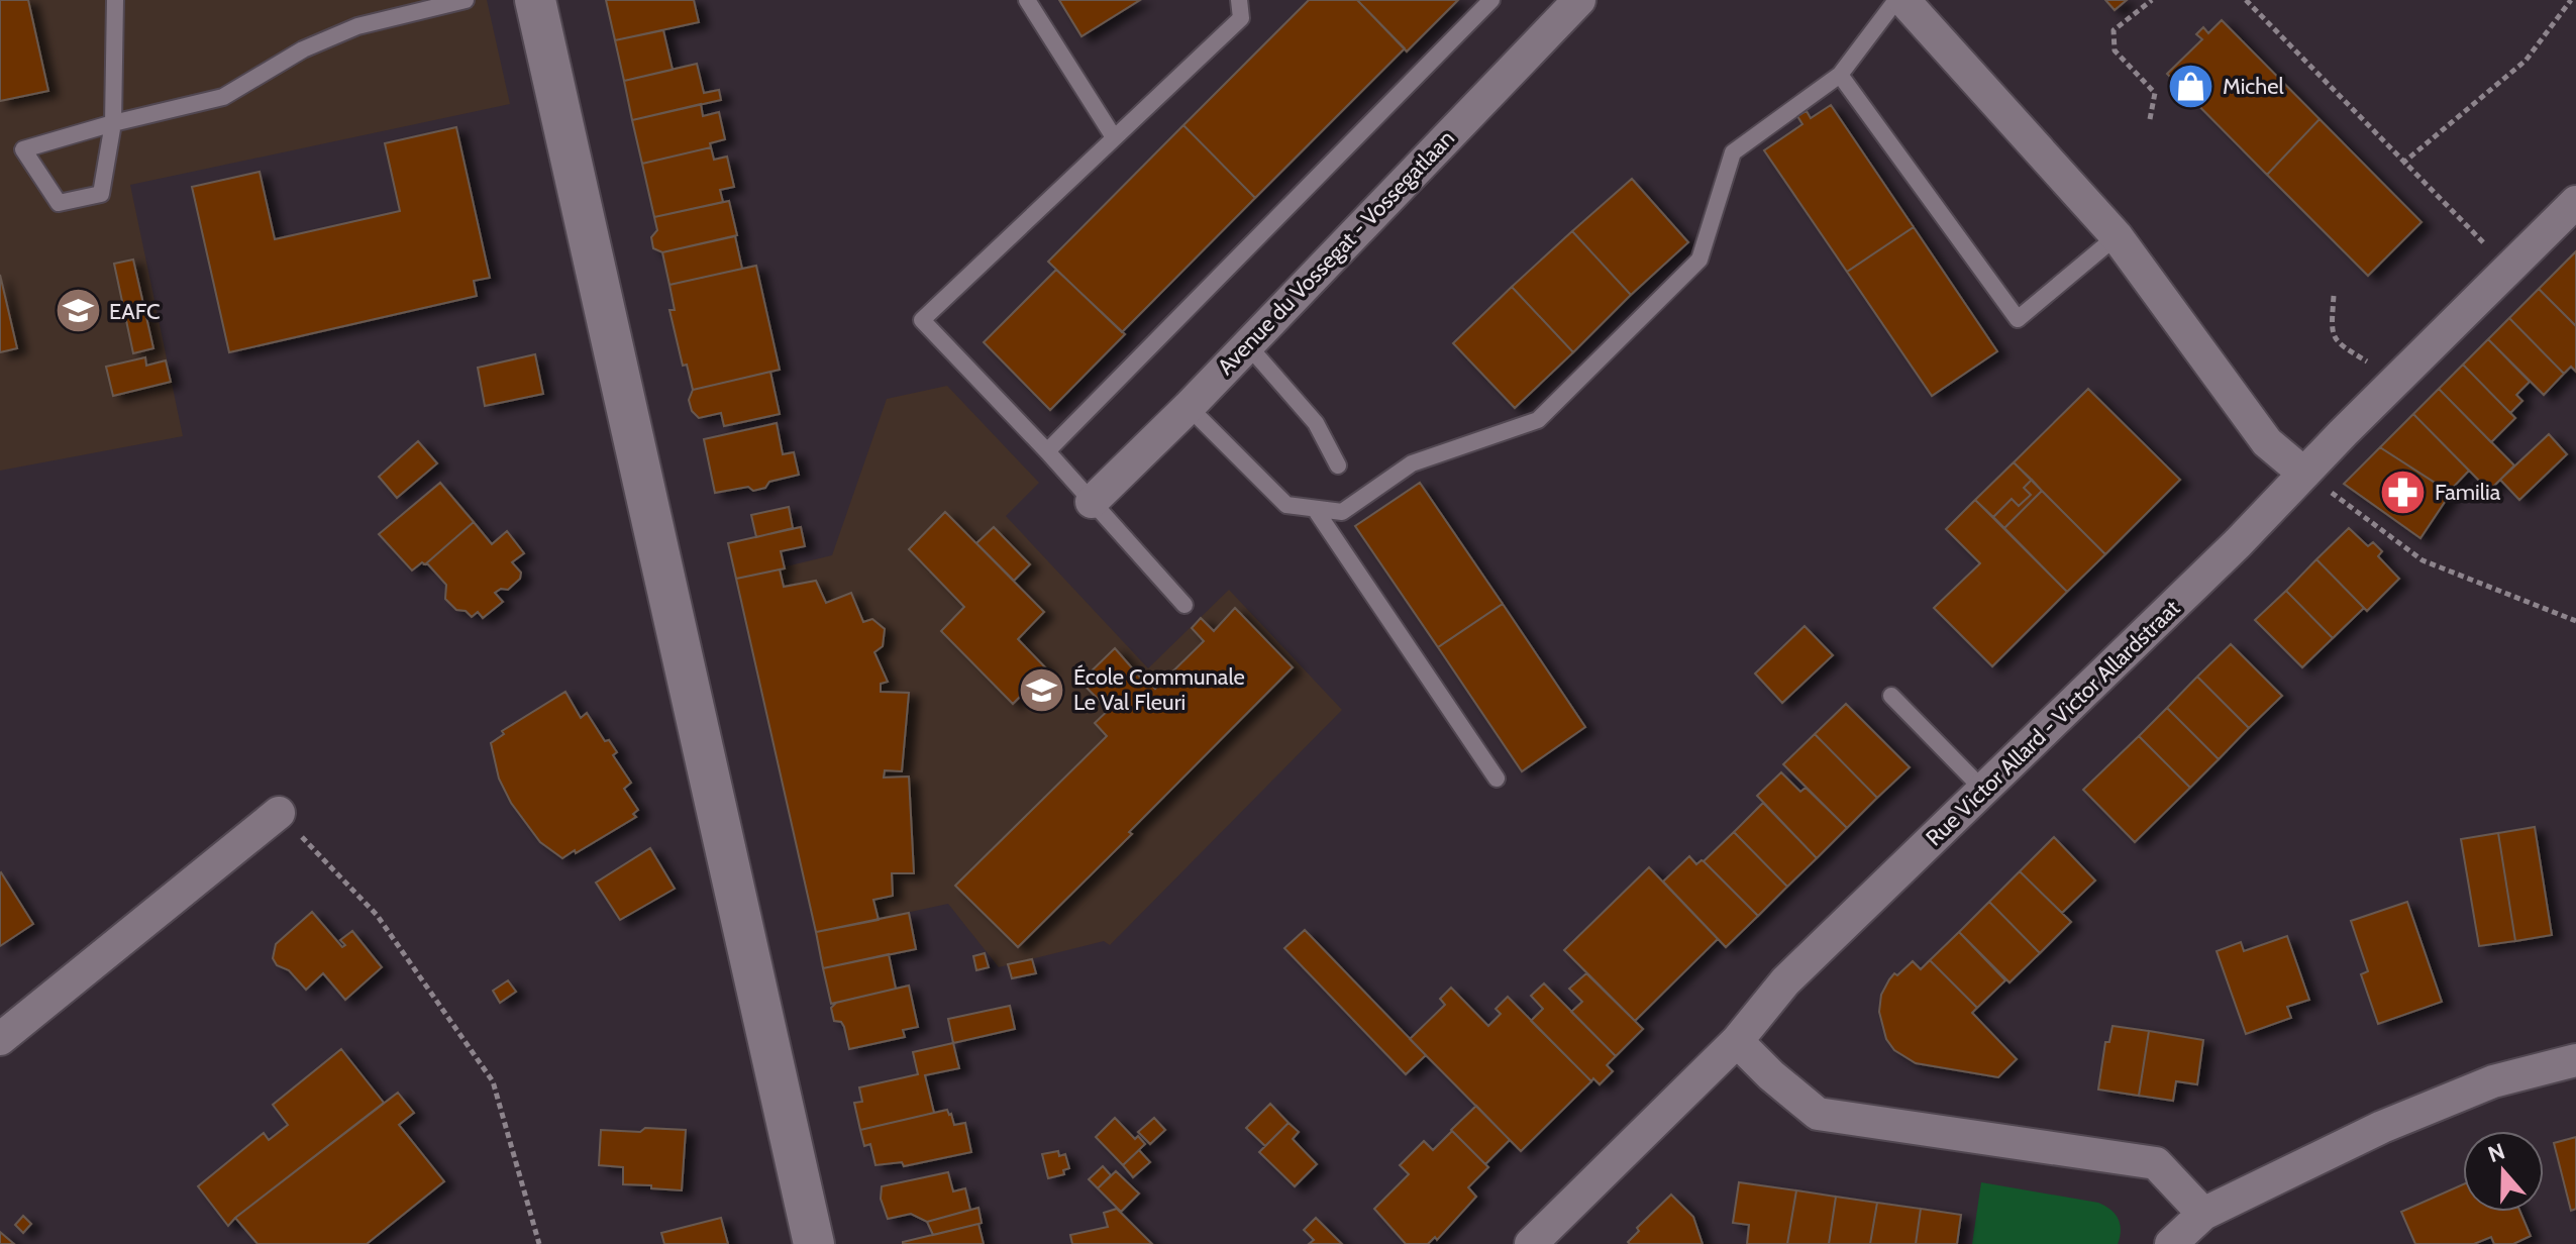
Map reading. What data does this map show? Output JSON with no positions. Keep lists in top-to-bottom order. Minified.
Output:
{"streets":{"street":["Avenue du Vossegat - Vossegatlaan","Rue Victor Allard - Victor Allardstraat"]},"places":{"shop":["Michel"],"school or university":["EAFC","École Communale Le Val Fleuri"],"pharmacy":["Familia"]},"north":"top"}
